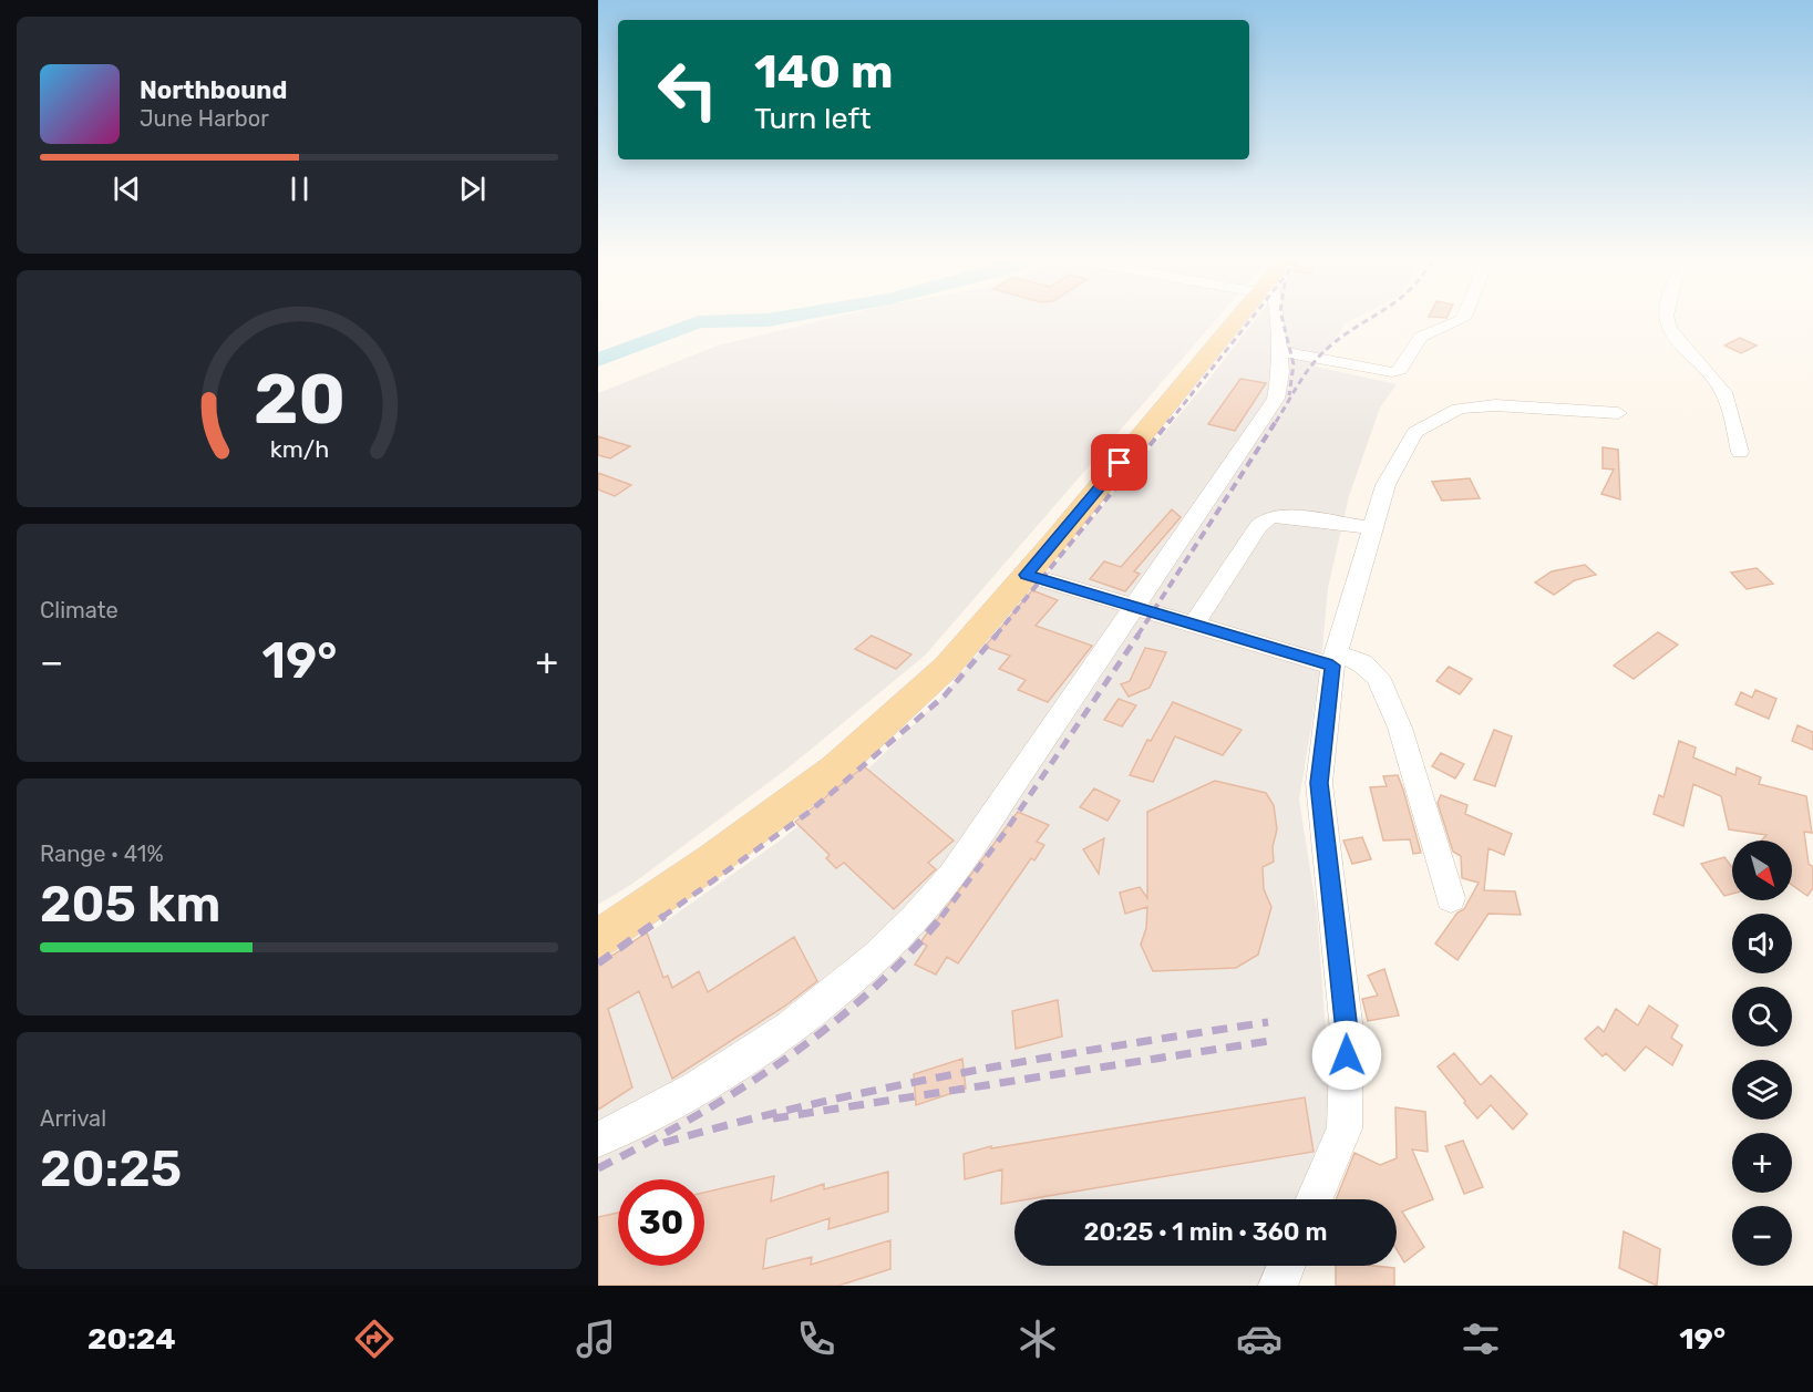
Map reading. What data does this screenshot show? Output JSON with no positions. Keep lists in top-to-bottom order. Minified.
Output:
{"north":"bottom right","page":{"turn":["140 m","Turn left"],"song":["Northbound","June Harbor"],"tile":["Climate",["Range · 41%","205 km"],["Arrival","20:25"]],"heat":["−","19°","+"],"map_buttons":["+","−"],"limit":"30","trip":"20:25 · 1 min · 360 m","tabs":["20:24","19°"],"gauge":["20","km/h"]}}
